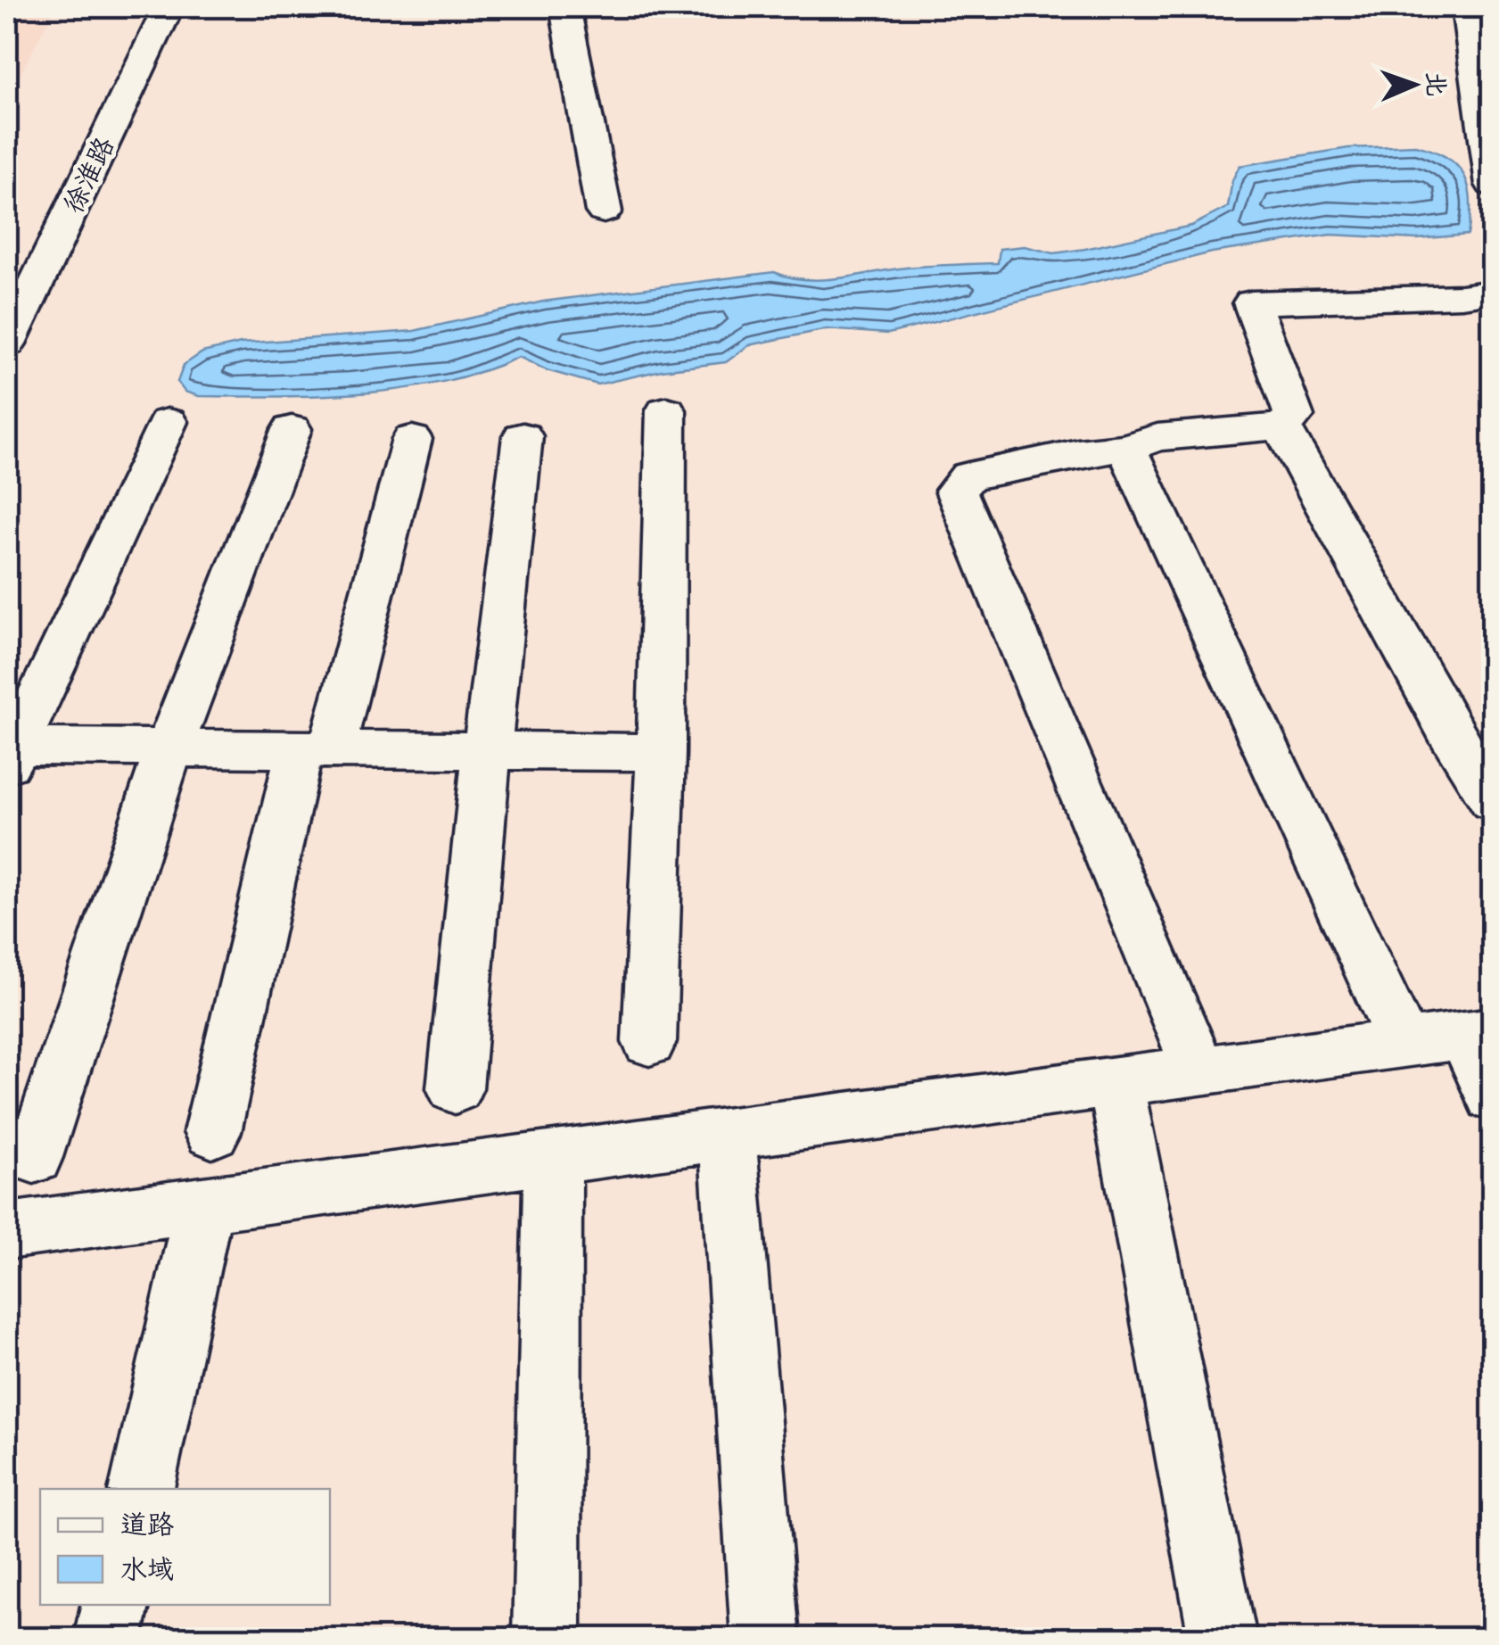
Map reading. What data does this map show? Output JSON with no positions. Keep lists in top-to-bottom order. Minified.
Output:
{"streets":{"street":["徐淮路"]},"legend":["道路","水域"],"north":"right"}
